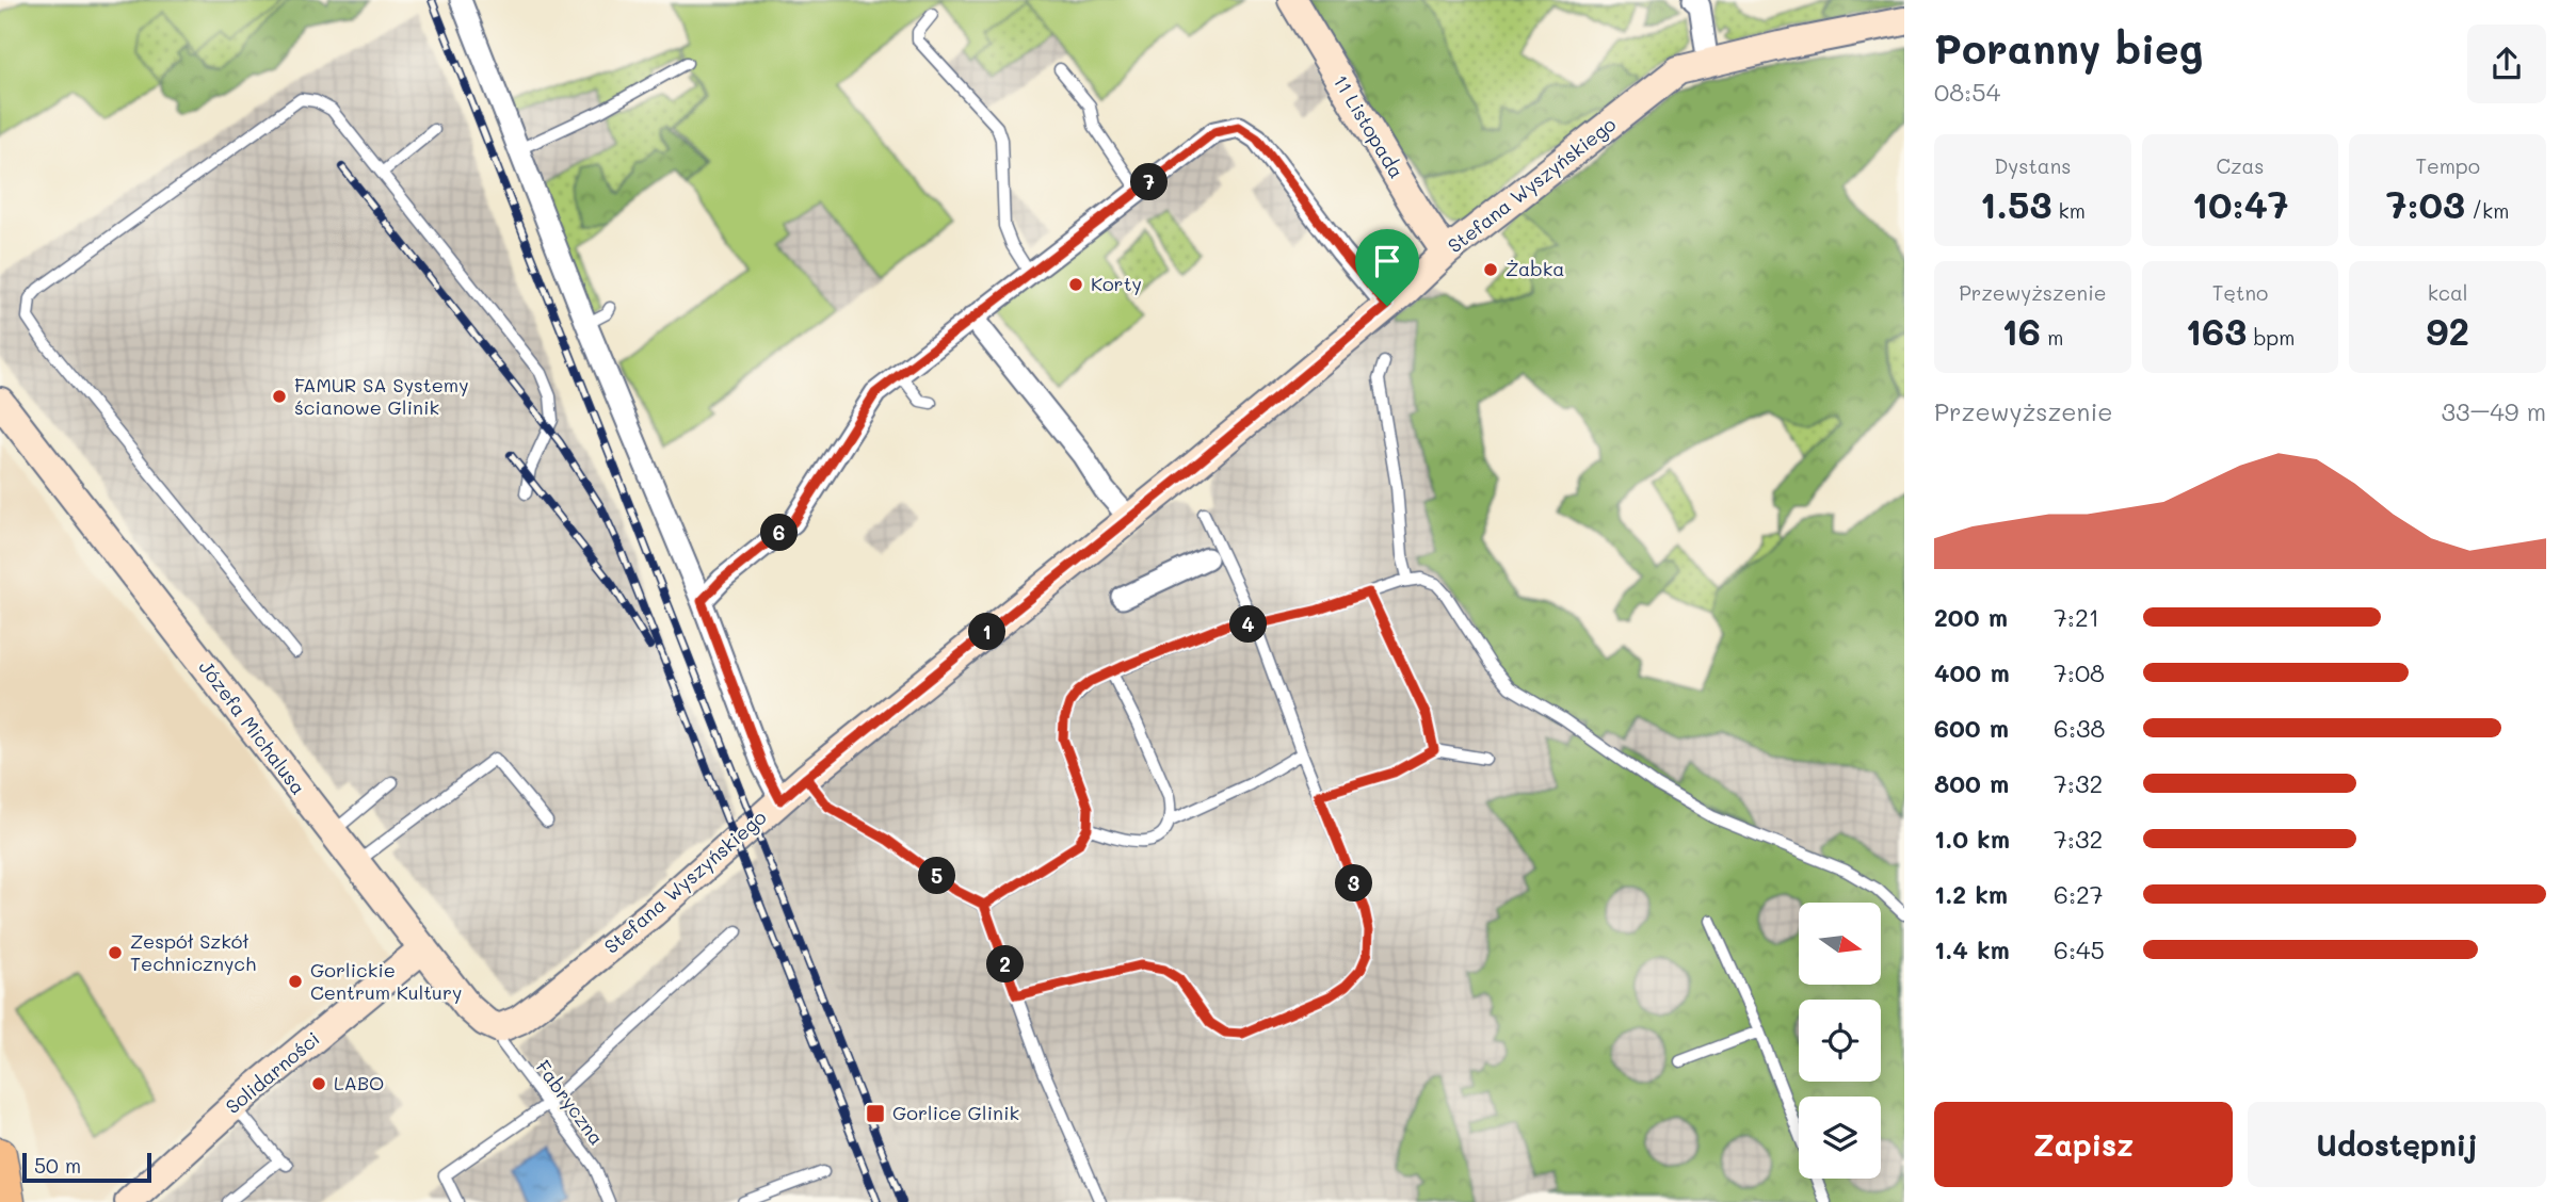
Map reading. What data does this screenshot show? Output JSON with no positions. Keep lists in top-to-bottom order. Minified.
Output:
{"streets":{"street":["11 Listopada","Stefana Wyszyńskiego","Józefa Michalusa","Solidarności"],"lane":["Fabryczna"]},"crossings":[["11 Listopada","Stefana Wyszyńskiego"],["Stefana Wyszyńskiego","Józefa Michalusa"],["Stefana Wyszyńskiego","Fabryczna"],["Józefa Michalusa","Solidarności"],["Józefa Michalusa","Fabryczna"]],"places":{"other":["Żabka","Korty","FAMUR SA Systemy ścianowe Glinik","Zespół Szkół Technicznych","Gorlickie Centrum Kultury","LABO"],"transit":["Gorlice Glinik"]},"scale_bar":"50 m","north":"right","page":{"heading":["Poranny bieg","08:54"],"stats":[["Dystans","1.53 km"],["Czas","10:47"],["Tempo","7:03 /km"],["Przewyższenie","16 m"],["Tętno","163 bpm"],["kcal","92"]],"pins":["7","6","4","1","5","3","2"],"chart":["Przewyższenie","33–49 m"],"list":[{"name":"200 m","note":"7:21"},{"name":"400 m","note":"7:08"},{"name":"600 m","note":"6:38"},{"name":"800 m","note":"7:32"},{"name":"1.0 km","note":"7:32"},{"name":"1.2 km","note":"6:27"},{"name":"1.4 km","note":"6:45"}],"buttons":["Zapisz","Udostępnij"],"scale":"50 m"}}
